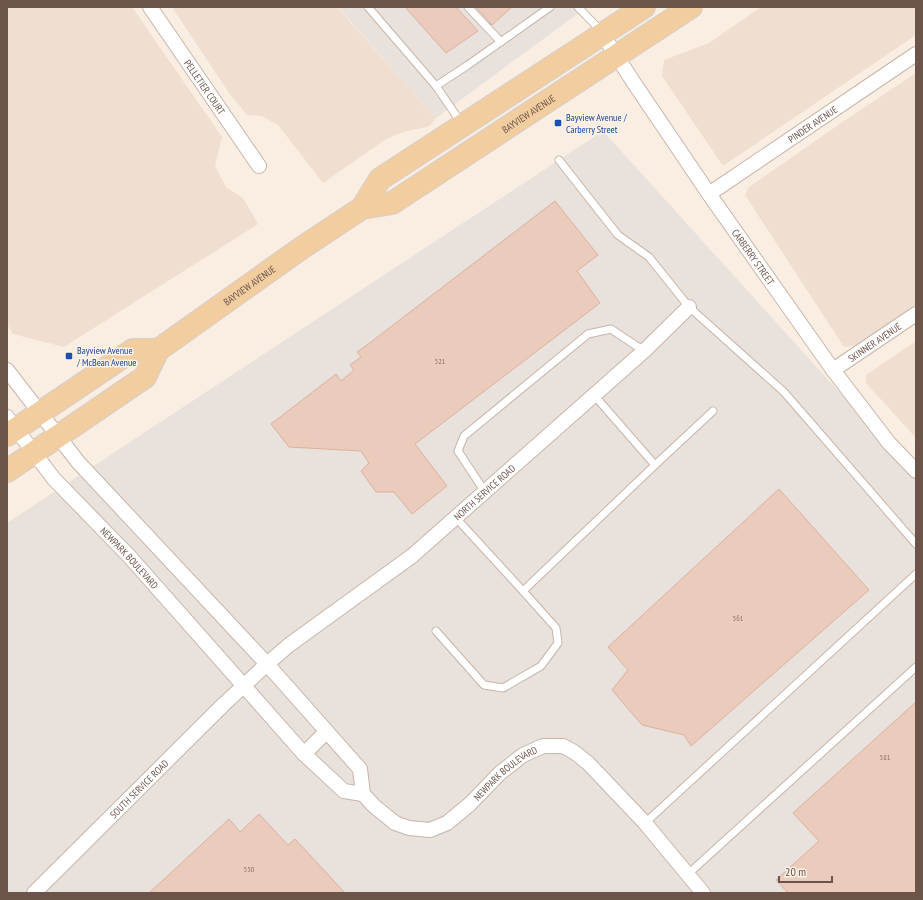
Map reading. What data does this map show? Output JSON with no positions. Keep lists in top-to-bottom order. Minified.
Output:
{"streets":{"main road":["BAYVIEW AVENUE"],"street":["PELLETIER COURT","PINDER AVENUE","CARBERRY STREET","SKINNER AVENUE","NORTH SERVICE ROAD","NEWPARK BOULEVARD","SOUTH SERVICE ROAD"]},"crossings":[["BAYVIEW AVENUE","CARBERRY STREET"],["BAYVIEW AVENUE","NEWPARK BOULEVARD"],["PINDER AVENUE","CARBERRY STREET"],["CARBERRY STREET","SKINNER AVENUE"],["NEWPARK BOULEVARD","SOUTH SERVICE ROAD"]],"places":{"transit":["Bayview Avenue / Carberry Street","Bayview Avenue / McBean Avenue"]},"house_numbers":["521","561","581","550"],"scale_bar":"20 m"}
